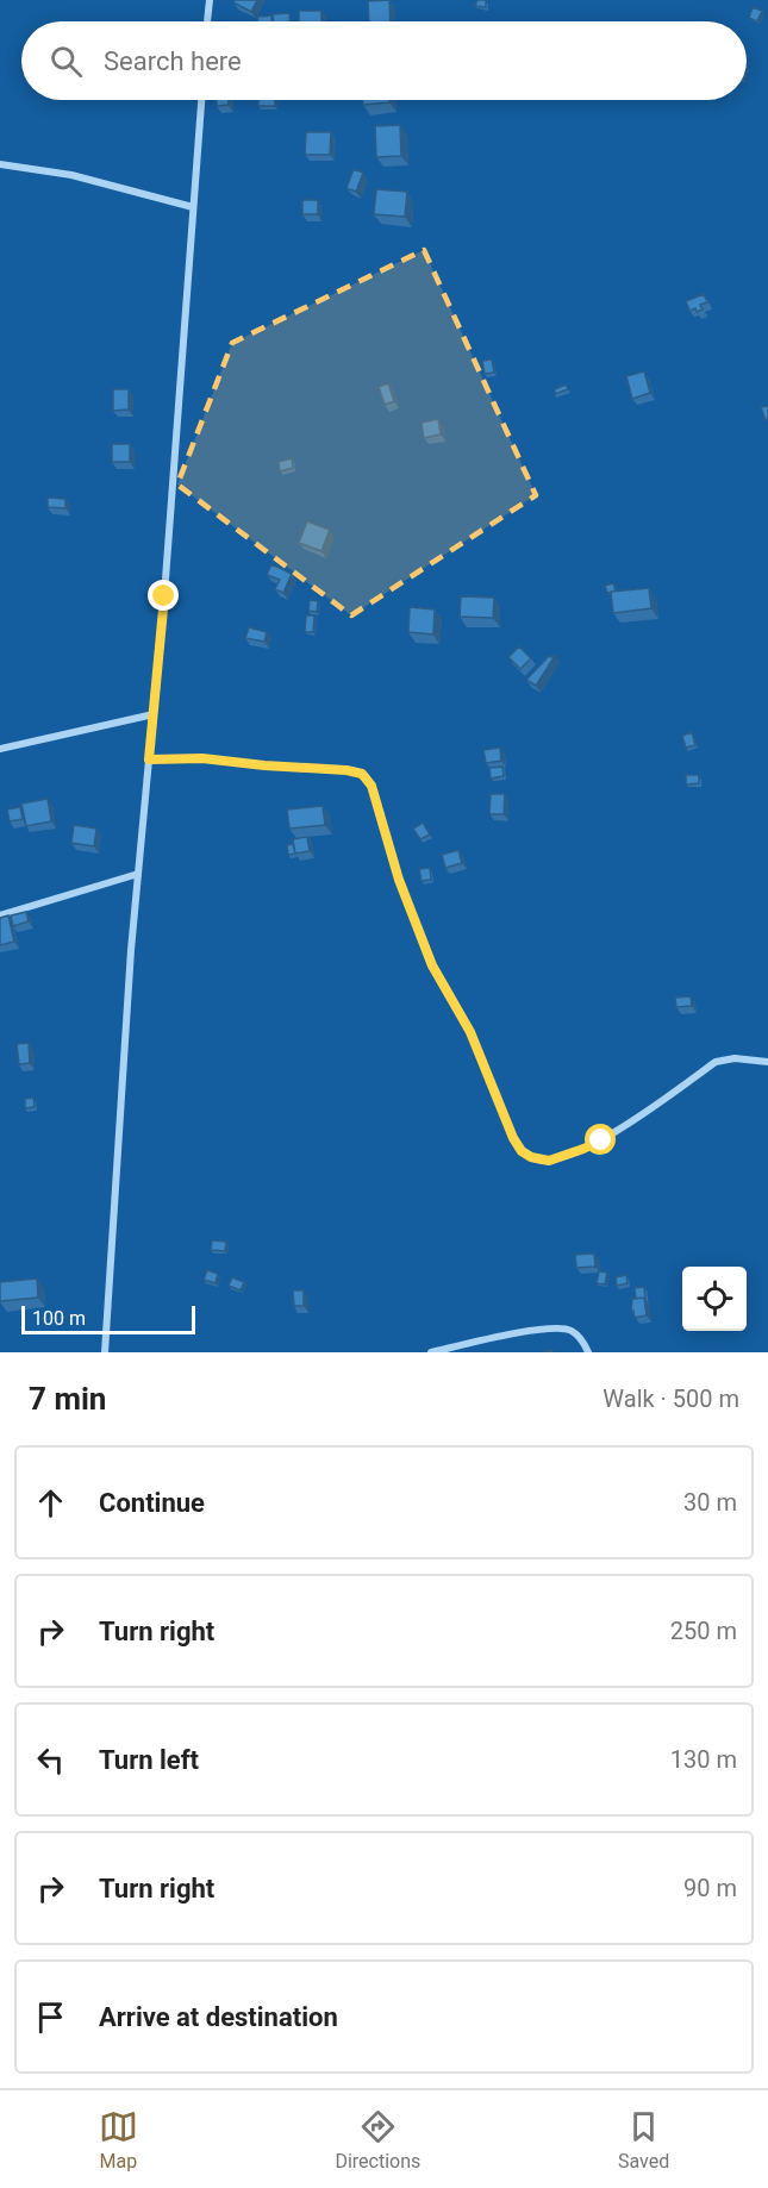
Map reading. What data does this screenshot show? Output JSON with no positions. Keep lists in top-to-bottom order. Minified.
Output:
{"scale_bar":"100 m","page":{"search":"Search here","scale":"100 m","heading":["7 min","Walk · 500 m"],"list":[["Continue","30 m"],["Turn right","250 m"],["Turn left","130 m"],["Turn right","90 m"],"Arrive at destination"],"nav":["Map","Directions","Saved"]}}
